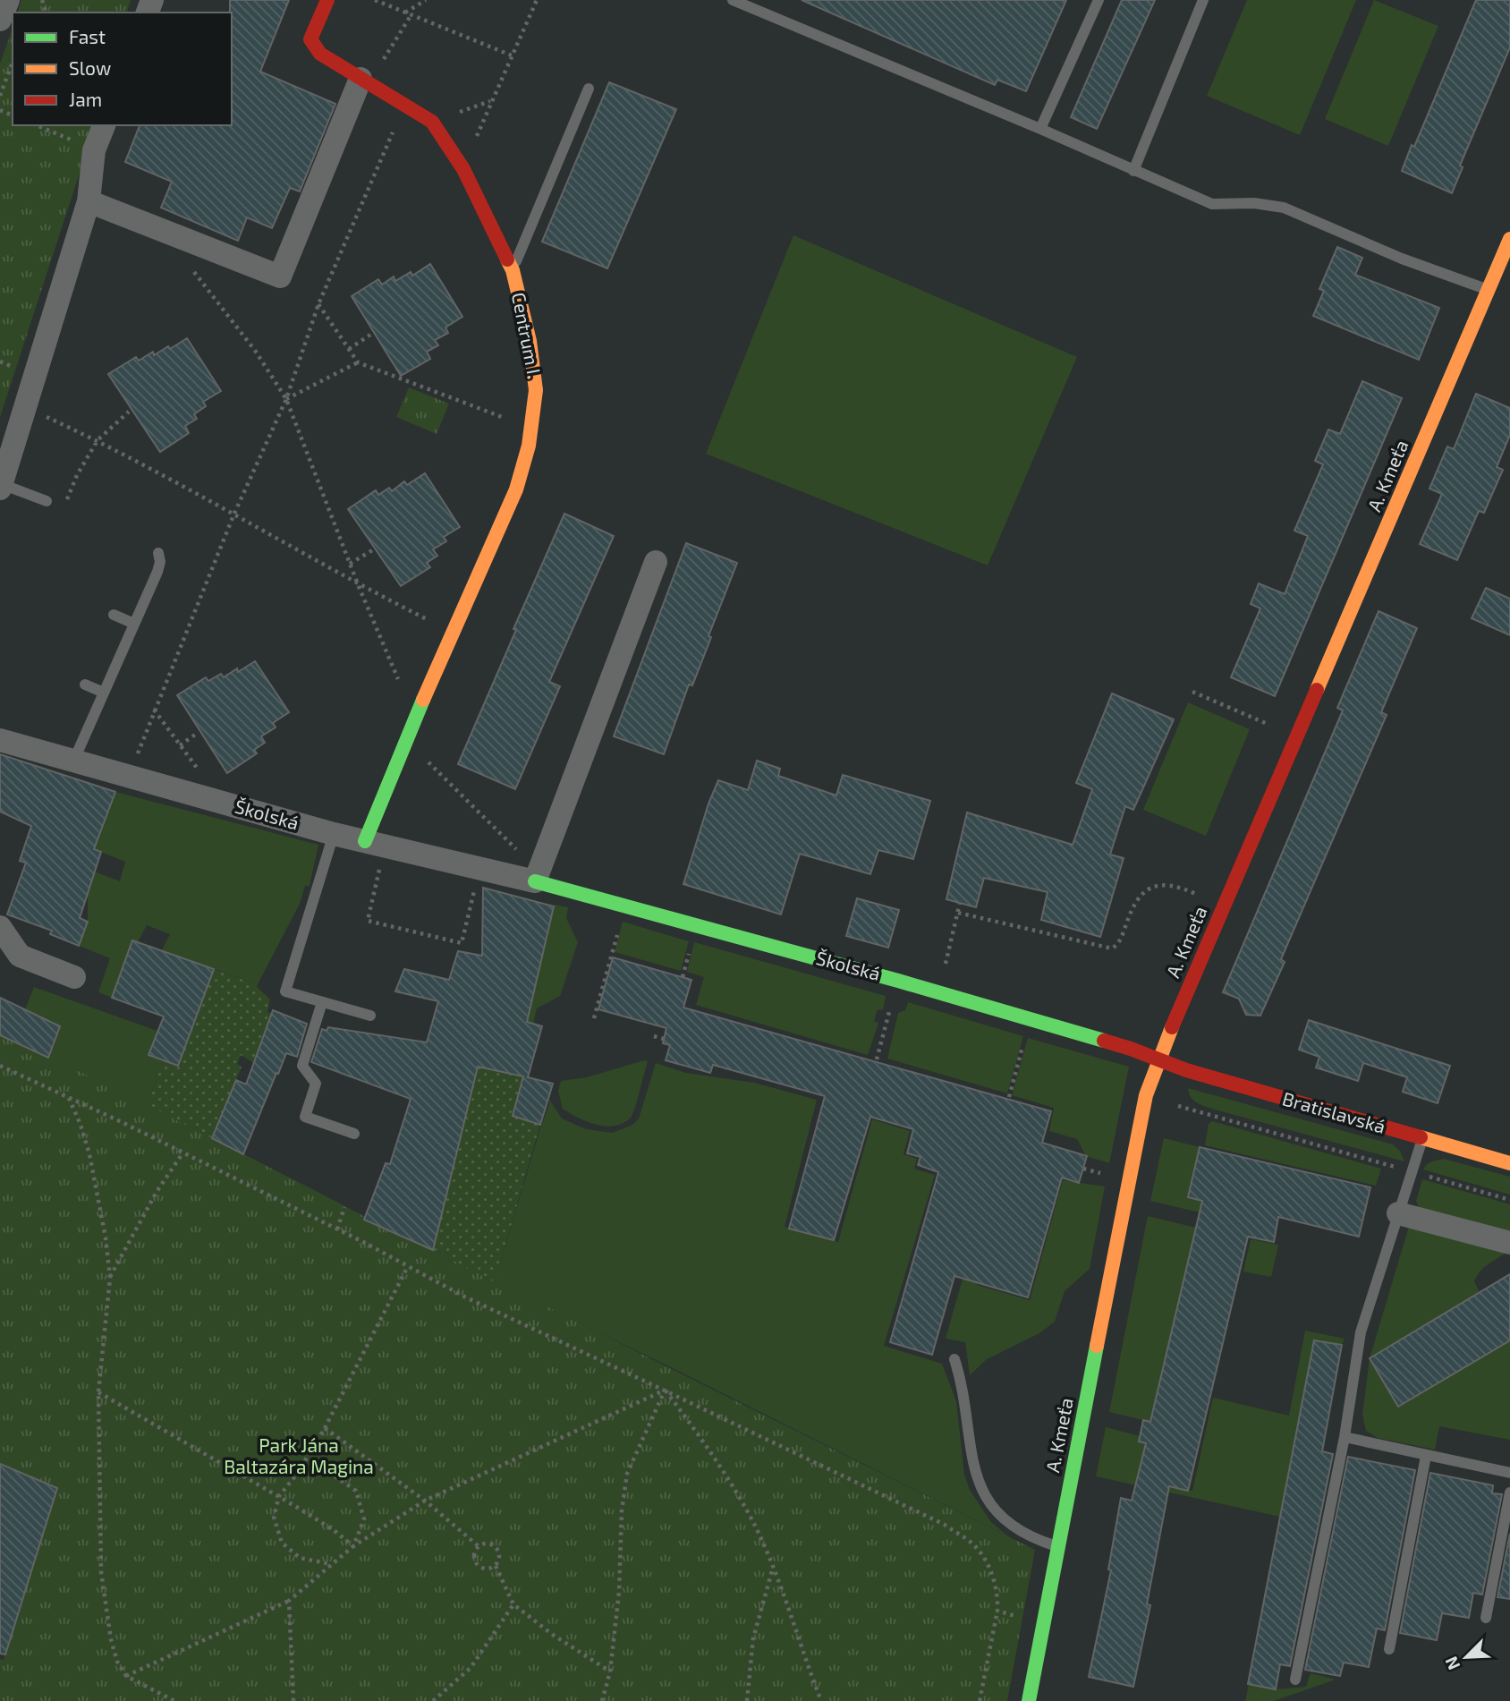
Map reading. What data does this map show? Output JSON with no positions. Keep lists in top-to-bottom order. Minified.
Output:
{"streets":{"street":["Centrum I.","A. Kmeťa","Školská","Bratislavská"]},"crossings":[["Centrum I.","Školská"],["A. Kmeťa","Školská"],["A. Kmeťa","Bratislavská"],["Školská","Bratislavská"]],"parks":["Park Jána Baltazára Magina"],"legend":["Fast","Slow","Jam"],"north":"bottom left"}
